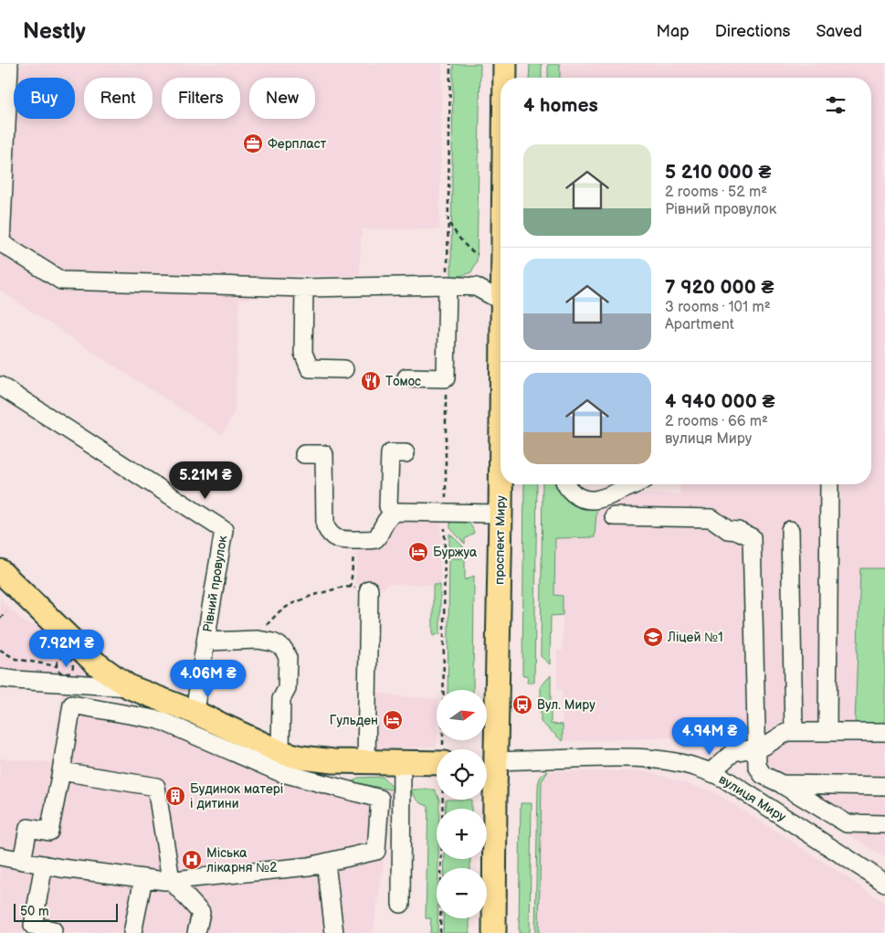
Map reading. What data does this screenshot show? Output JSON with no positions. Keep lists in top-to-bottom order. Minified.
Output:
{"streets":{"main road":["проспект Миру"],"street":["Рівний провулок","вулиця Миру"]},"crossings":[["проспект Миру","вулиця Миру"]],"places":{"office":["Ферпласт"],"restaurant":["Томос"],"hotel":["Буржуа","Гульден"],"school or university":["Ліцей №1"],"bus stop":["Вул. Миру"],"building":["Будинок матері і дитини"],"hospital":["Міська лікарня №2"]},"scale_bar":"50 m","north":"right","page":{"header":"Nestly","nav":["Map","Directions","Saved"],"chip":["Buy","Rent","Filters","New"],"heading":"4 homes","list":[{"name":"5 210 000 ₴","note":"2 rooms · 52 m² · Рівний провулок"},{"name":"7 920 000 ₴","note":"3 rooms · 101 m² · Apartment"},{"name":"4 940 000 ₴","note":"2 rooms · 66 m² · вулиця Миру"}],"price":["5.21M ₴","7.92M ₴","4.06M ₴","4.94M ₴"],"map_buttons":["+","−"],"scale":"50 m"}}
